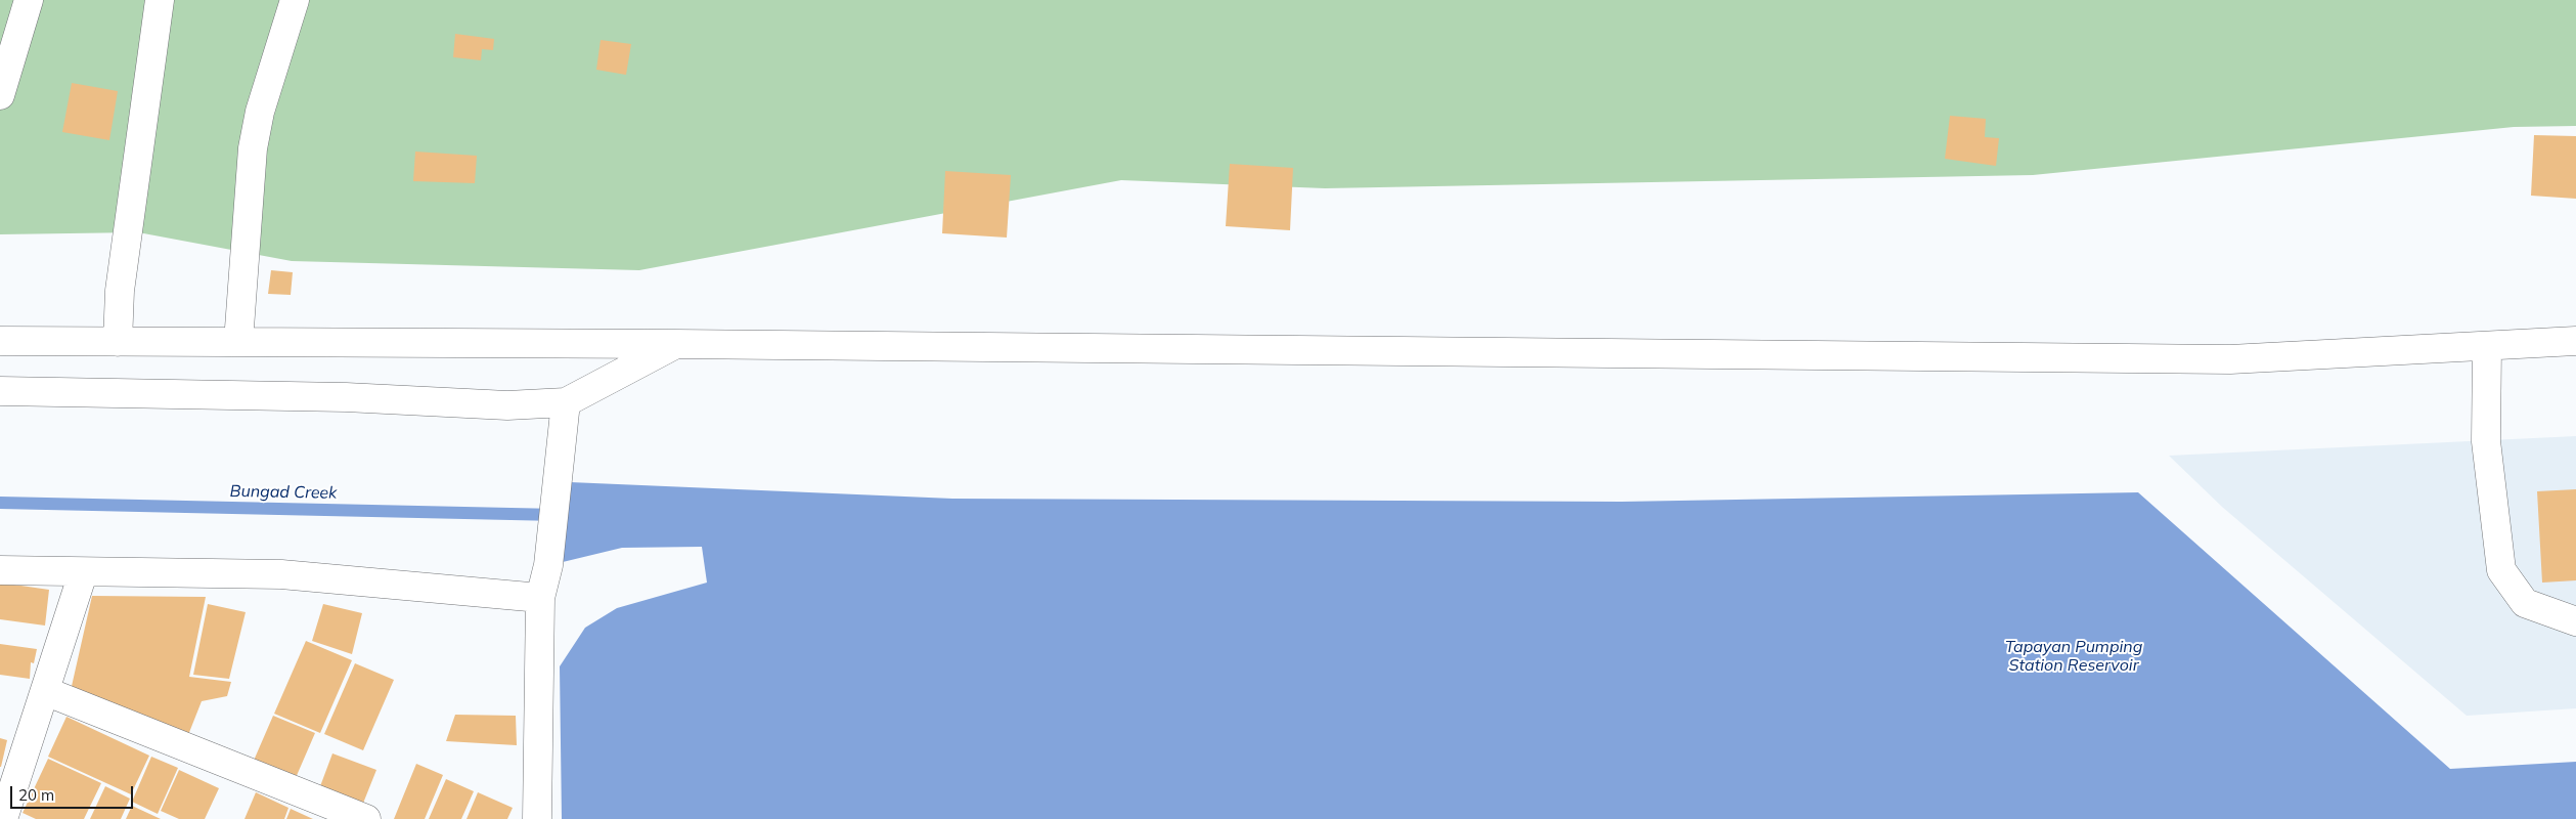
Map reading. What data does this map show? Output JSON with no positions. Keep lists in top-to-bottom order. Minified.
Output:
{"water":["Bungad Creek","Tapayan Pumping Station Reservoir"],"scale_bar":"20 m"}
